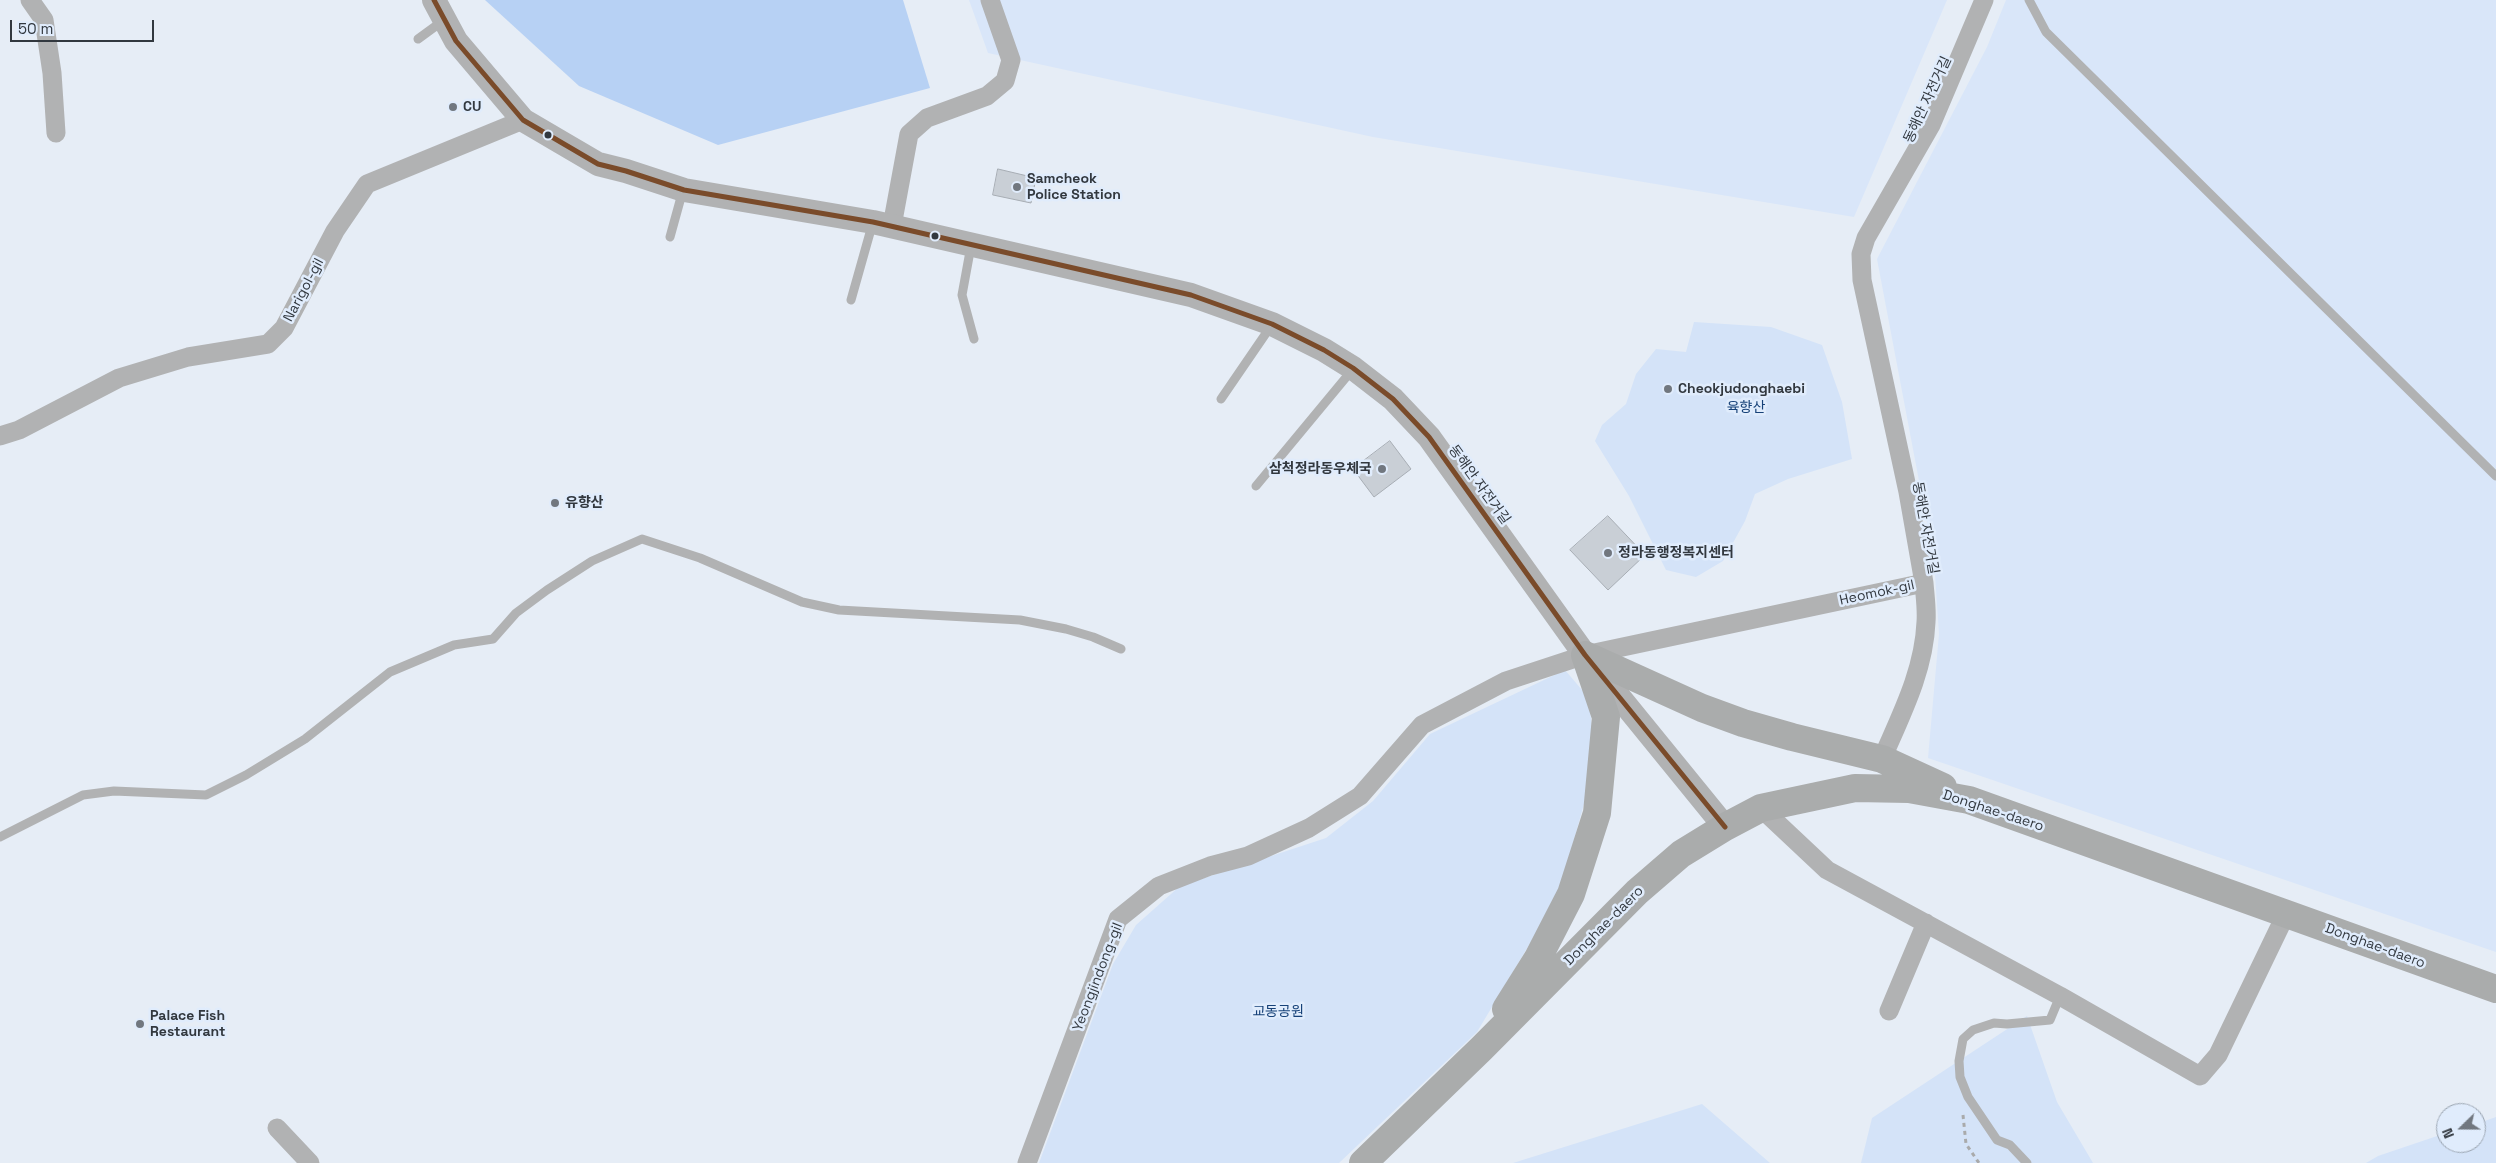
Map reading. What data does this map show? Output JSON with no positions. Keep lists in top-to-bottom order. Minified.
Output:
{"streets":{"main road":["Donghae-daero"],"street":["Narigol-gil","Heomok-gil","Yeongjindong-gil"]},"crossings":[["Heomok-gil","Yeongjindong-gil"]],"parks":["육향산","교동공원"],"places":["CU","Samcheok Police Station","Cheokjudonghaebi","삼척정라동우체국","유향산","정라동행정복지센터","Palace Fish Restaurant"],"scale_bar":"50 m","north":"left"}
